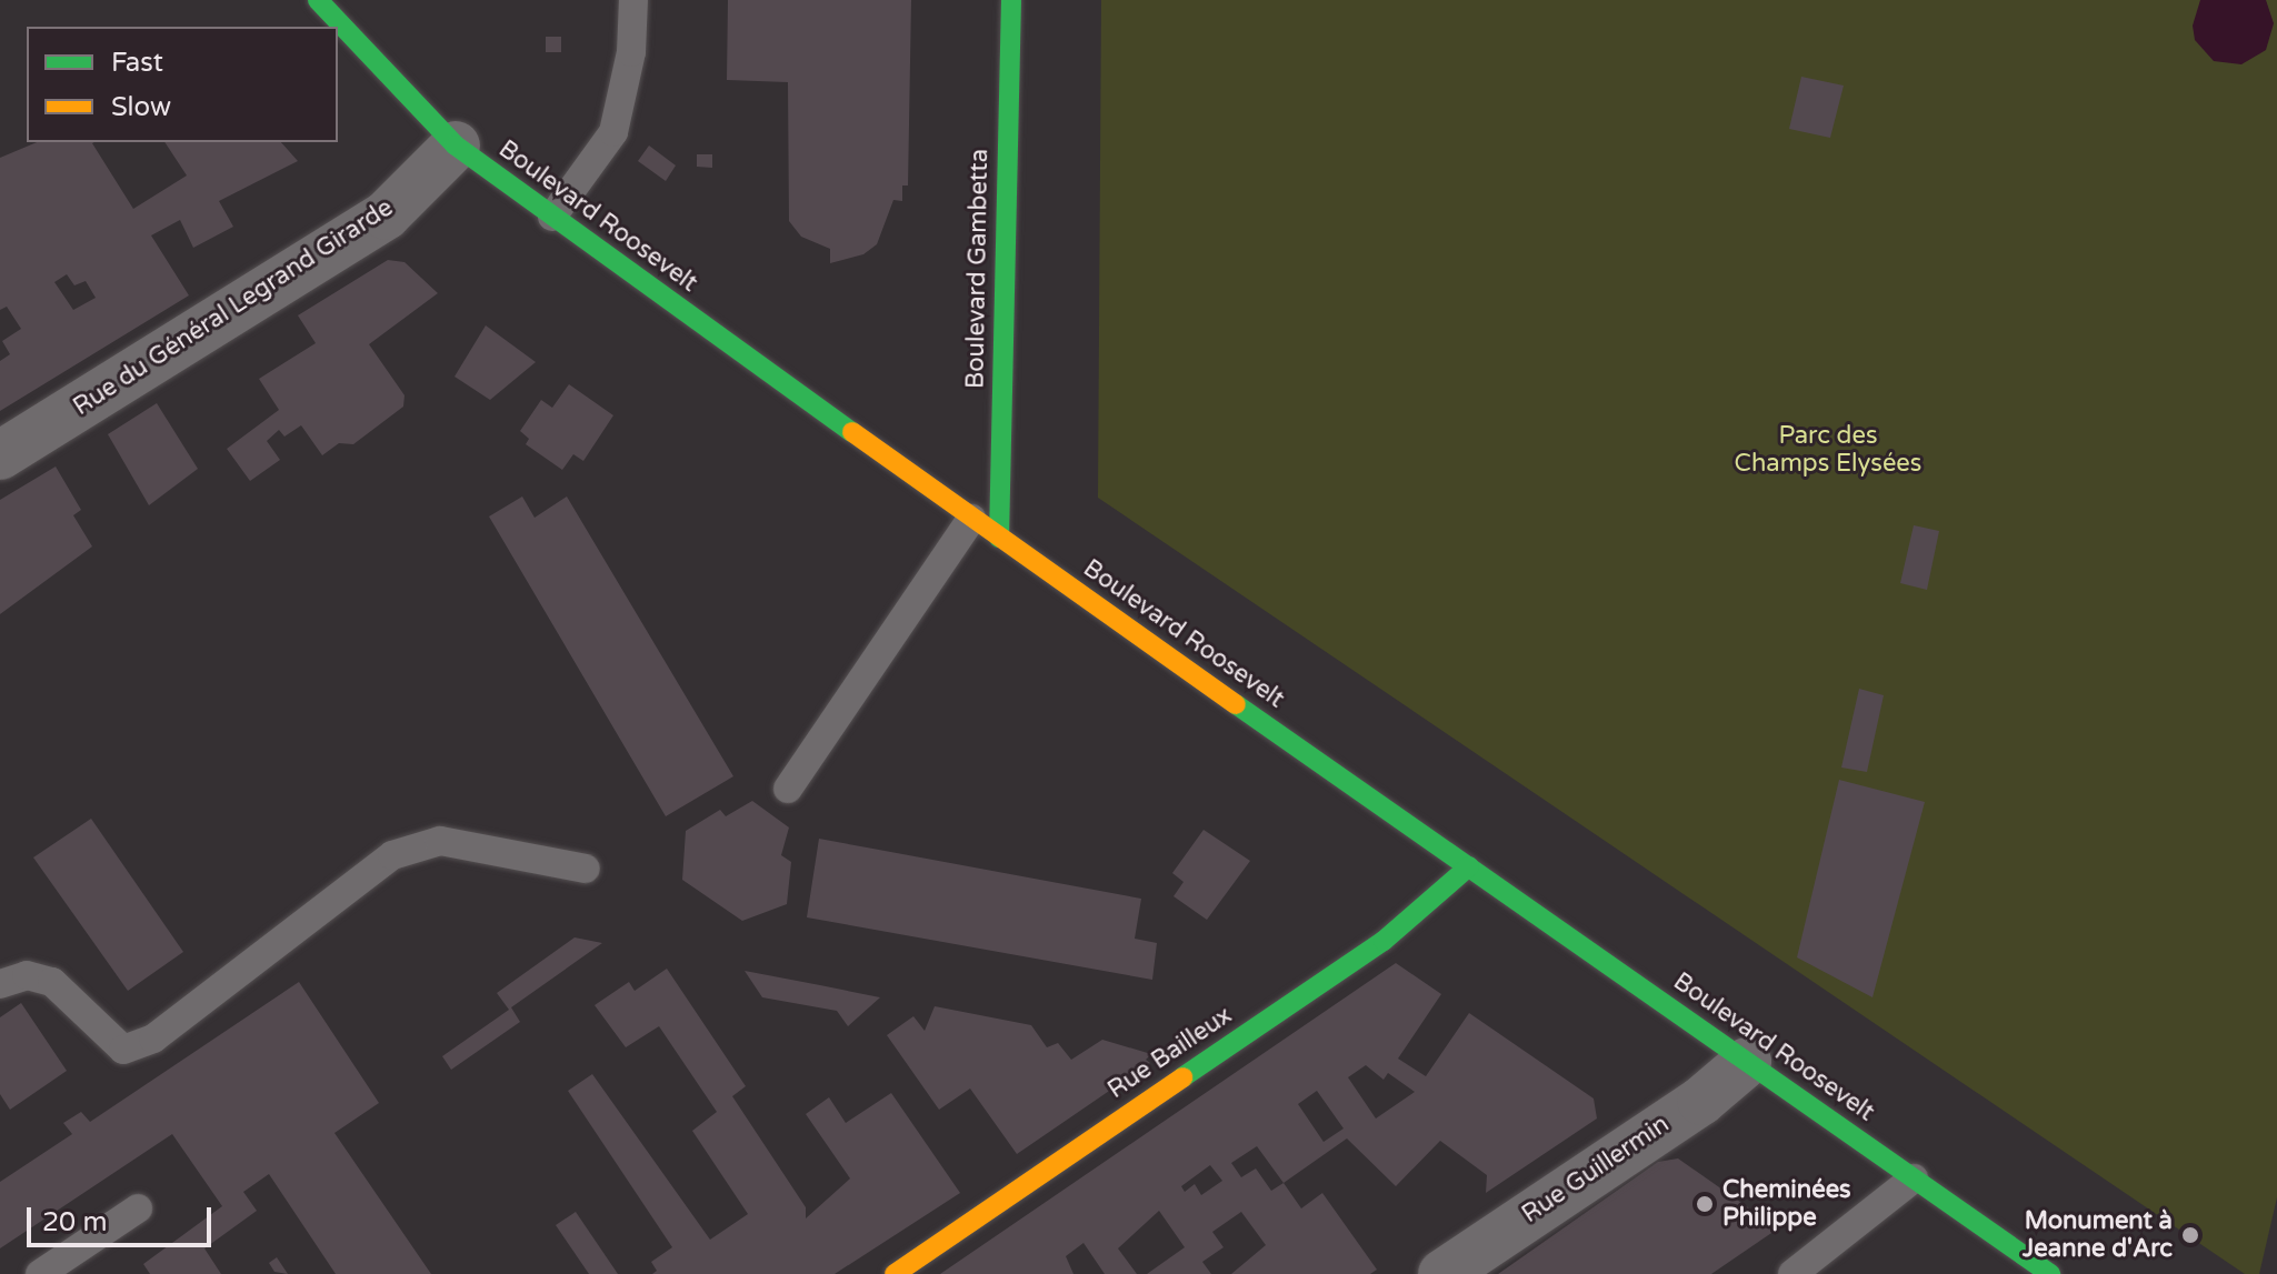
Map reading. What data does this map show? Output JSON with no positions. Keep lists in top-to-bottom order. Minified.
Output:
{"streets":{"main road":["Boulevard Roosevelt","Boulevard Gambetta","Rue Bailleux"],"street":["Rue du Général Legrand Girarde","Rue Guillermin"]},"crossings":[["Boulevard Roosevelt","Boulevard Gambetta"],["Boulevard Roosevelt","Rue du Général Legrand Girarde"],["Boulevard Roosevelt","Rue Bailleux"],["Boulevard Roosevelt","Rue Guillermin"]],"parks":["Parc des Champs Elysées"],"places":["Cheminées Philippe","Monument à Jeanne d'Arc"],"legend":["Fast","Slow"],"scale_bar":"20 m"}
